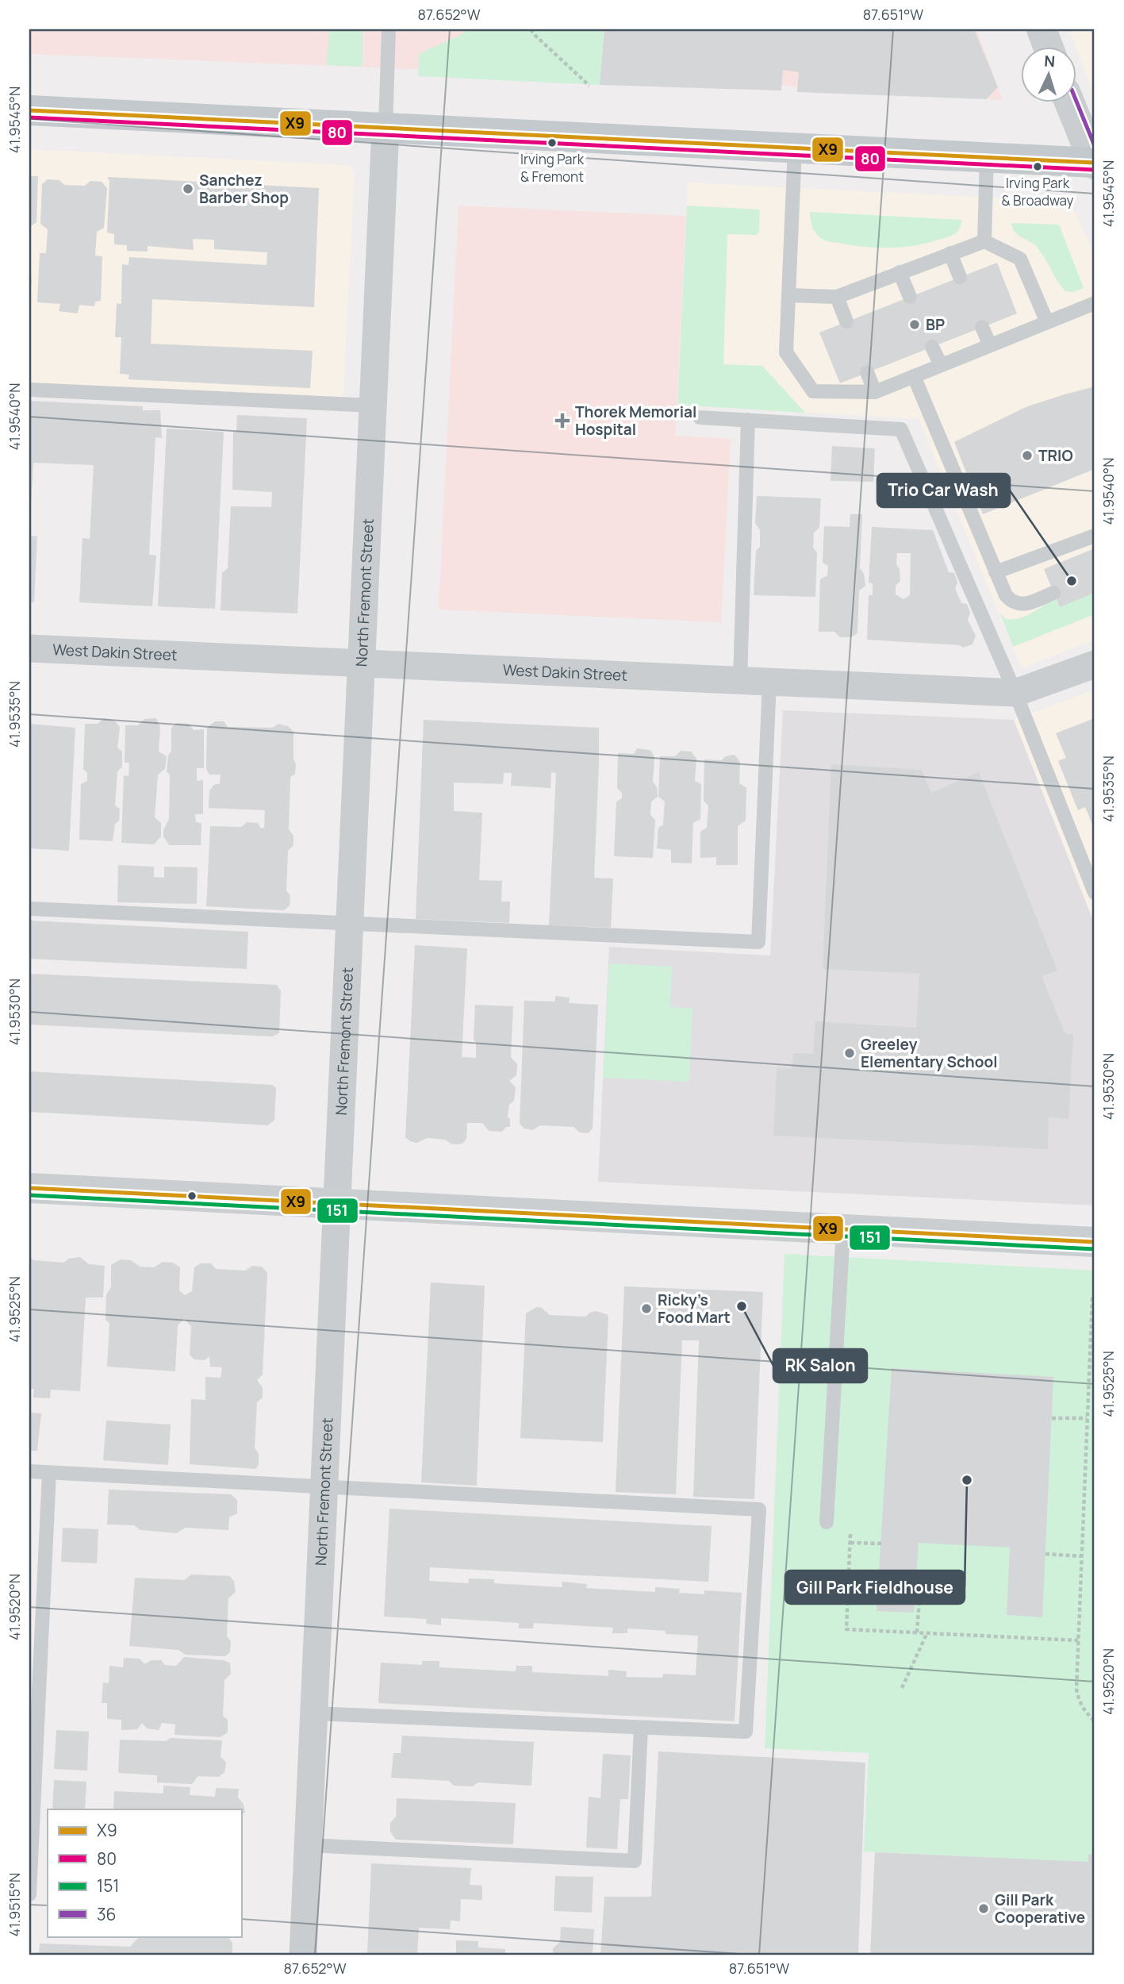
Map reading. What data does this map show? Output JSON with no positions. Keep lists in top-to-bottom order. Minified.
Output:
{"streets":{"street":["North Fremont Street","West Dakin Street"]},"crossings":[["North Fremont Street","West Dakin Street"]],"places":{"other":["Irving Park & Fremont","Irving Park & Broadway","Sanchez Barber Shop","BP","TRIO","Trio Car Wash","Greeley Elementary School","RK Salon","Ricky’s Food Mart","Gill Park Fieldhouse","Gill Park Cooperative"],"health":["Thorek Memorial Hospital"]},"lines":["transit line 36","transit line X9","transit line 80","transit line 151"],"legend":["X9","80","151","36"],"north":"top","coordinates":["87.652°W","87.651°W","41.9545°N","41.9540°N","41.9535°N","41.9530°N","41.9525°N","41.9520°N","41.9515°N"]}
